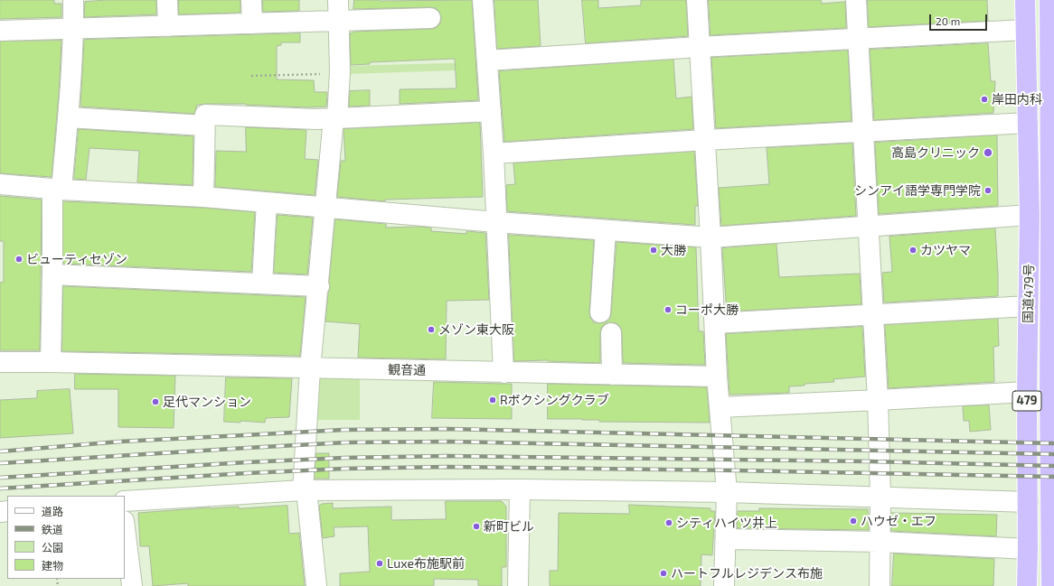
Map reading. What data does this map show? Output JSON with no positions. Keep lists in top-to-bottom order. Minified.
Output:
{"streets":{"highway":["国道479号","479"],"street":["観音通"]},"places":["岸田内科","高島クリニック","シンアイ語学専門学院","大勝","カツヤマ","ビューティセゾン","コーポ大勝","メゾン東大阪","Rボクシングクラブ","足代マンション","ハウゼ・エフ","シティハイツ井上","新町ビル","Luxe布施駅前","ハートフルレジデンス布施"],"legend":["道路","鉄道","公園","建物"],"scale_bar":"20 m"}
